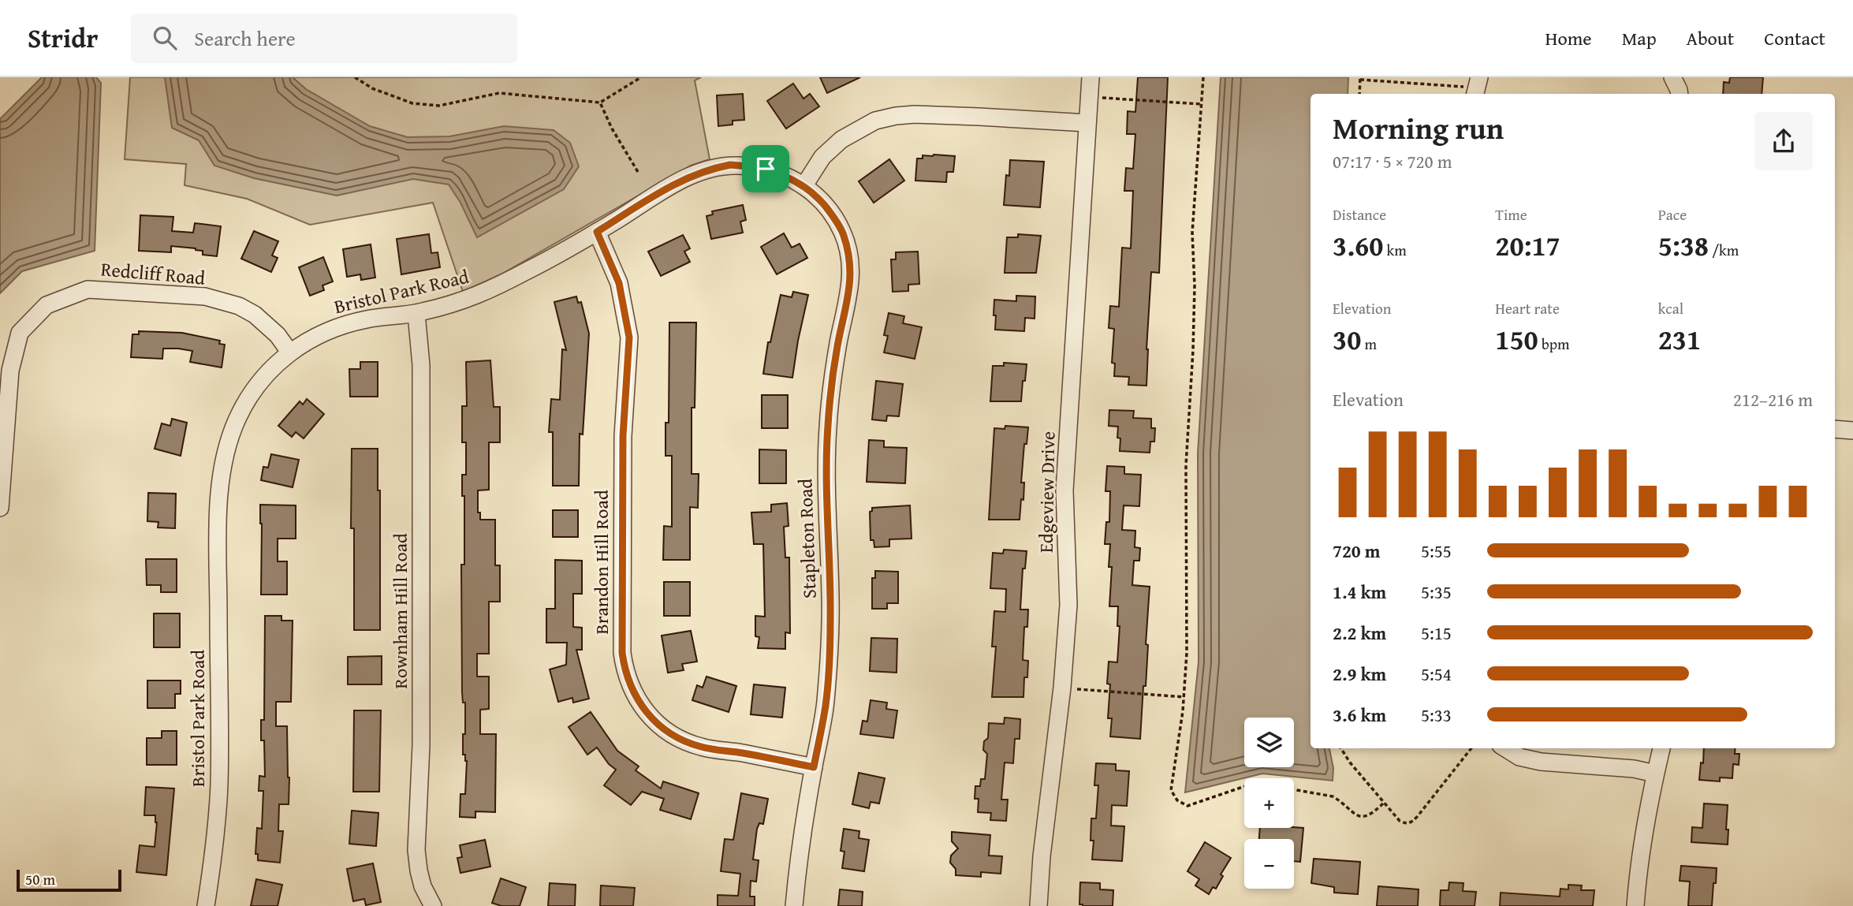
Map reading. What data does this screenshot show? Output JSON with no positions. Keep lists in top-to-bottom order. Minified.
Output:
{"streets":{"street":["Redcliff Road","Bristol Park Road","Edgeview Drive","Stapleton Road","Brandon Hill Road","Rownham Hill Road"]},"crossings":[["Redcliff Road","Bristol Park Road"],["Bristol Park Road","Stapleton Road"],["Bristol Park Road","Brandon Hill Road"],["Bristol Park Road","Rownham Hill Road"],["Stapleton Road","Brandon Hill Road"]],"scale_bar":"50 m","page":{"header":"Stridr","search":"Search here","nav":["Home","Map","About","Contact"],"heading":["Morning run","07:17 · 5 × 720 m"],"stats":[["Distance","3.60 km"],["Time","20:17"],["Pace","5:38 /km"],["Elevation","30 m"],["Heart rate","150 bpm"],["kcal","231"]],"chart":["Elevation","212–216 m"],"list":[{"name":"720 m","note":"5:55"},{"name":"1.4 km","note":"5:35"},{"name":"2.2 km","note":"5:15"},{"name":"2.9 km","note":"5:54"},{"name":"3.6 km","note":"5:33"}],"map_buttons":["+","−"],"scale":"50 m"}}
